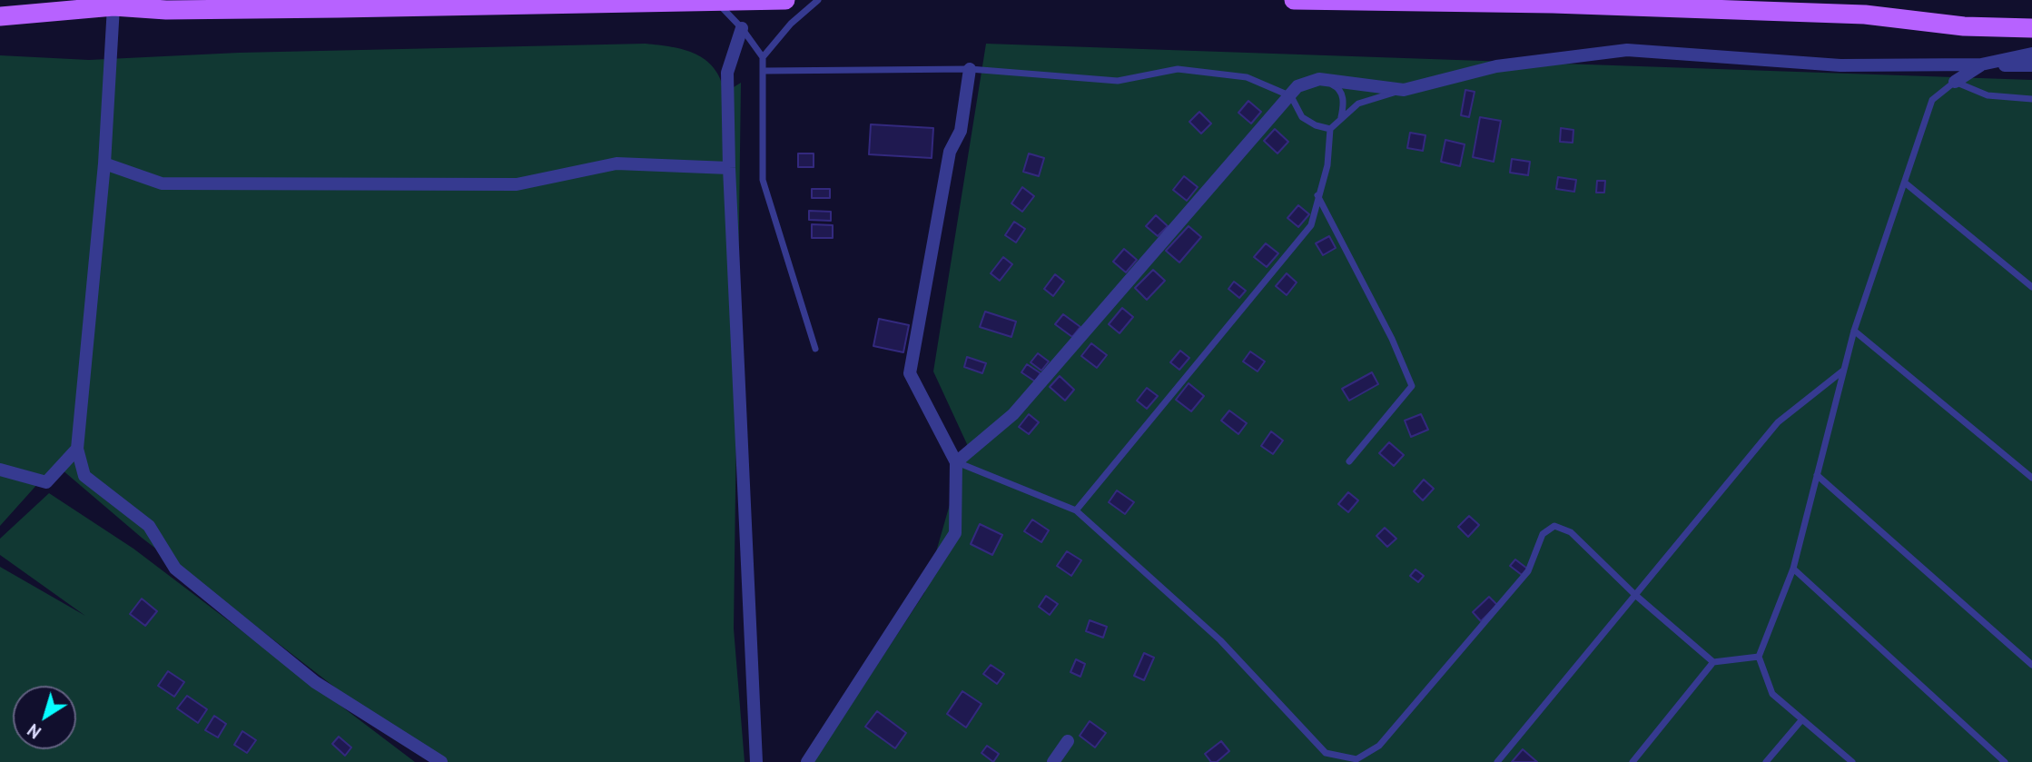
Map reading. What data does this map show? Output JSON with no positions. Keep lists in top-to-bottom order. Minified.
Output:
{"north":"bottom left"}
